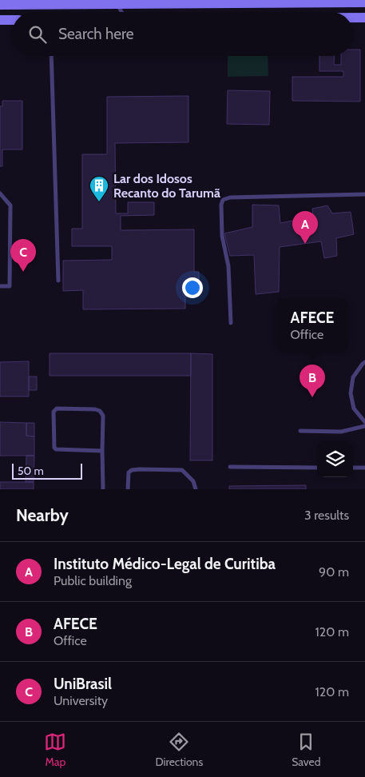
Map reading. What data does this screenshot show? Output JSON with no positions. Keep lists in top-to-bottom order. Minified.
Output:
{"places":{"building":["Lar dos Idosos Recanto do Tarumã"]},"scale_bar":"50 m","page":{"search":"Search here","pins":["A","C","B"],"popup":["AFECE","Office"],"scale":"50 m","heading":["Nearby","3 results"],"list":[{"mark":"A","name":"Instituto Médico-Legal de Curitiba","note":"Public building","value":"90 m"},{"mark":"B","name":"AFECE","note":"Office","value":"120 m"},{"mark":"C","name":"UniBrasil","note":"University","value":"120 m"}],"nav":["Map","Directions","Saved"]}}
